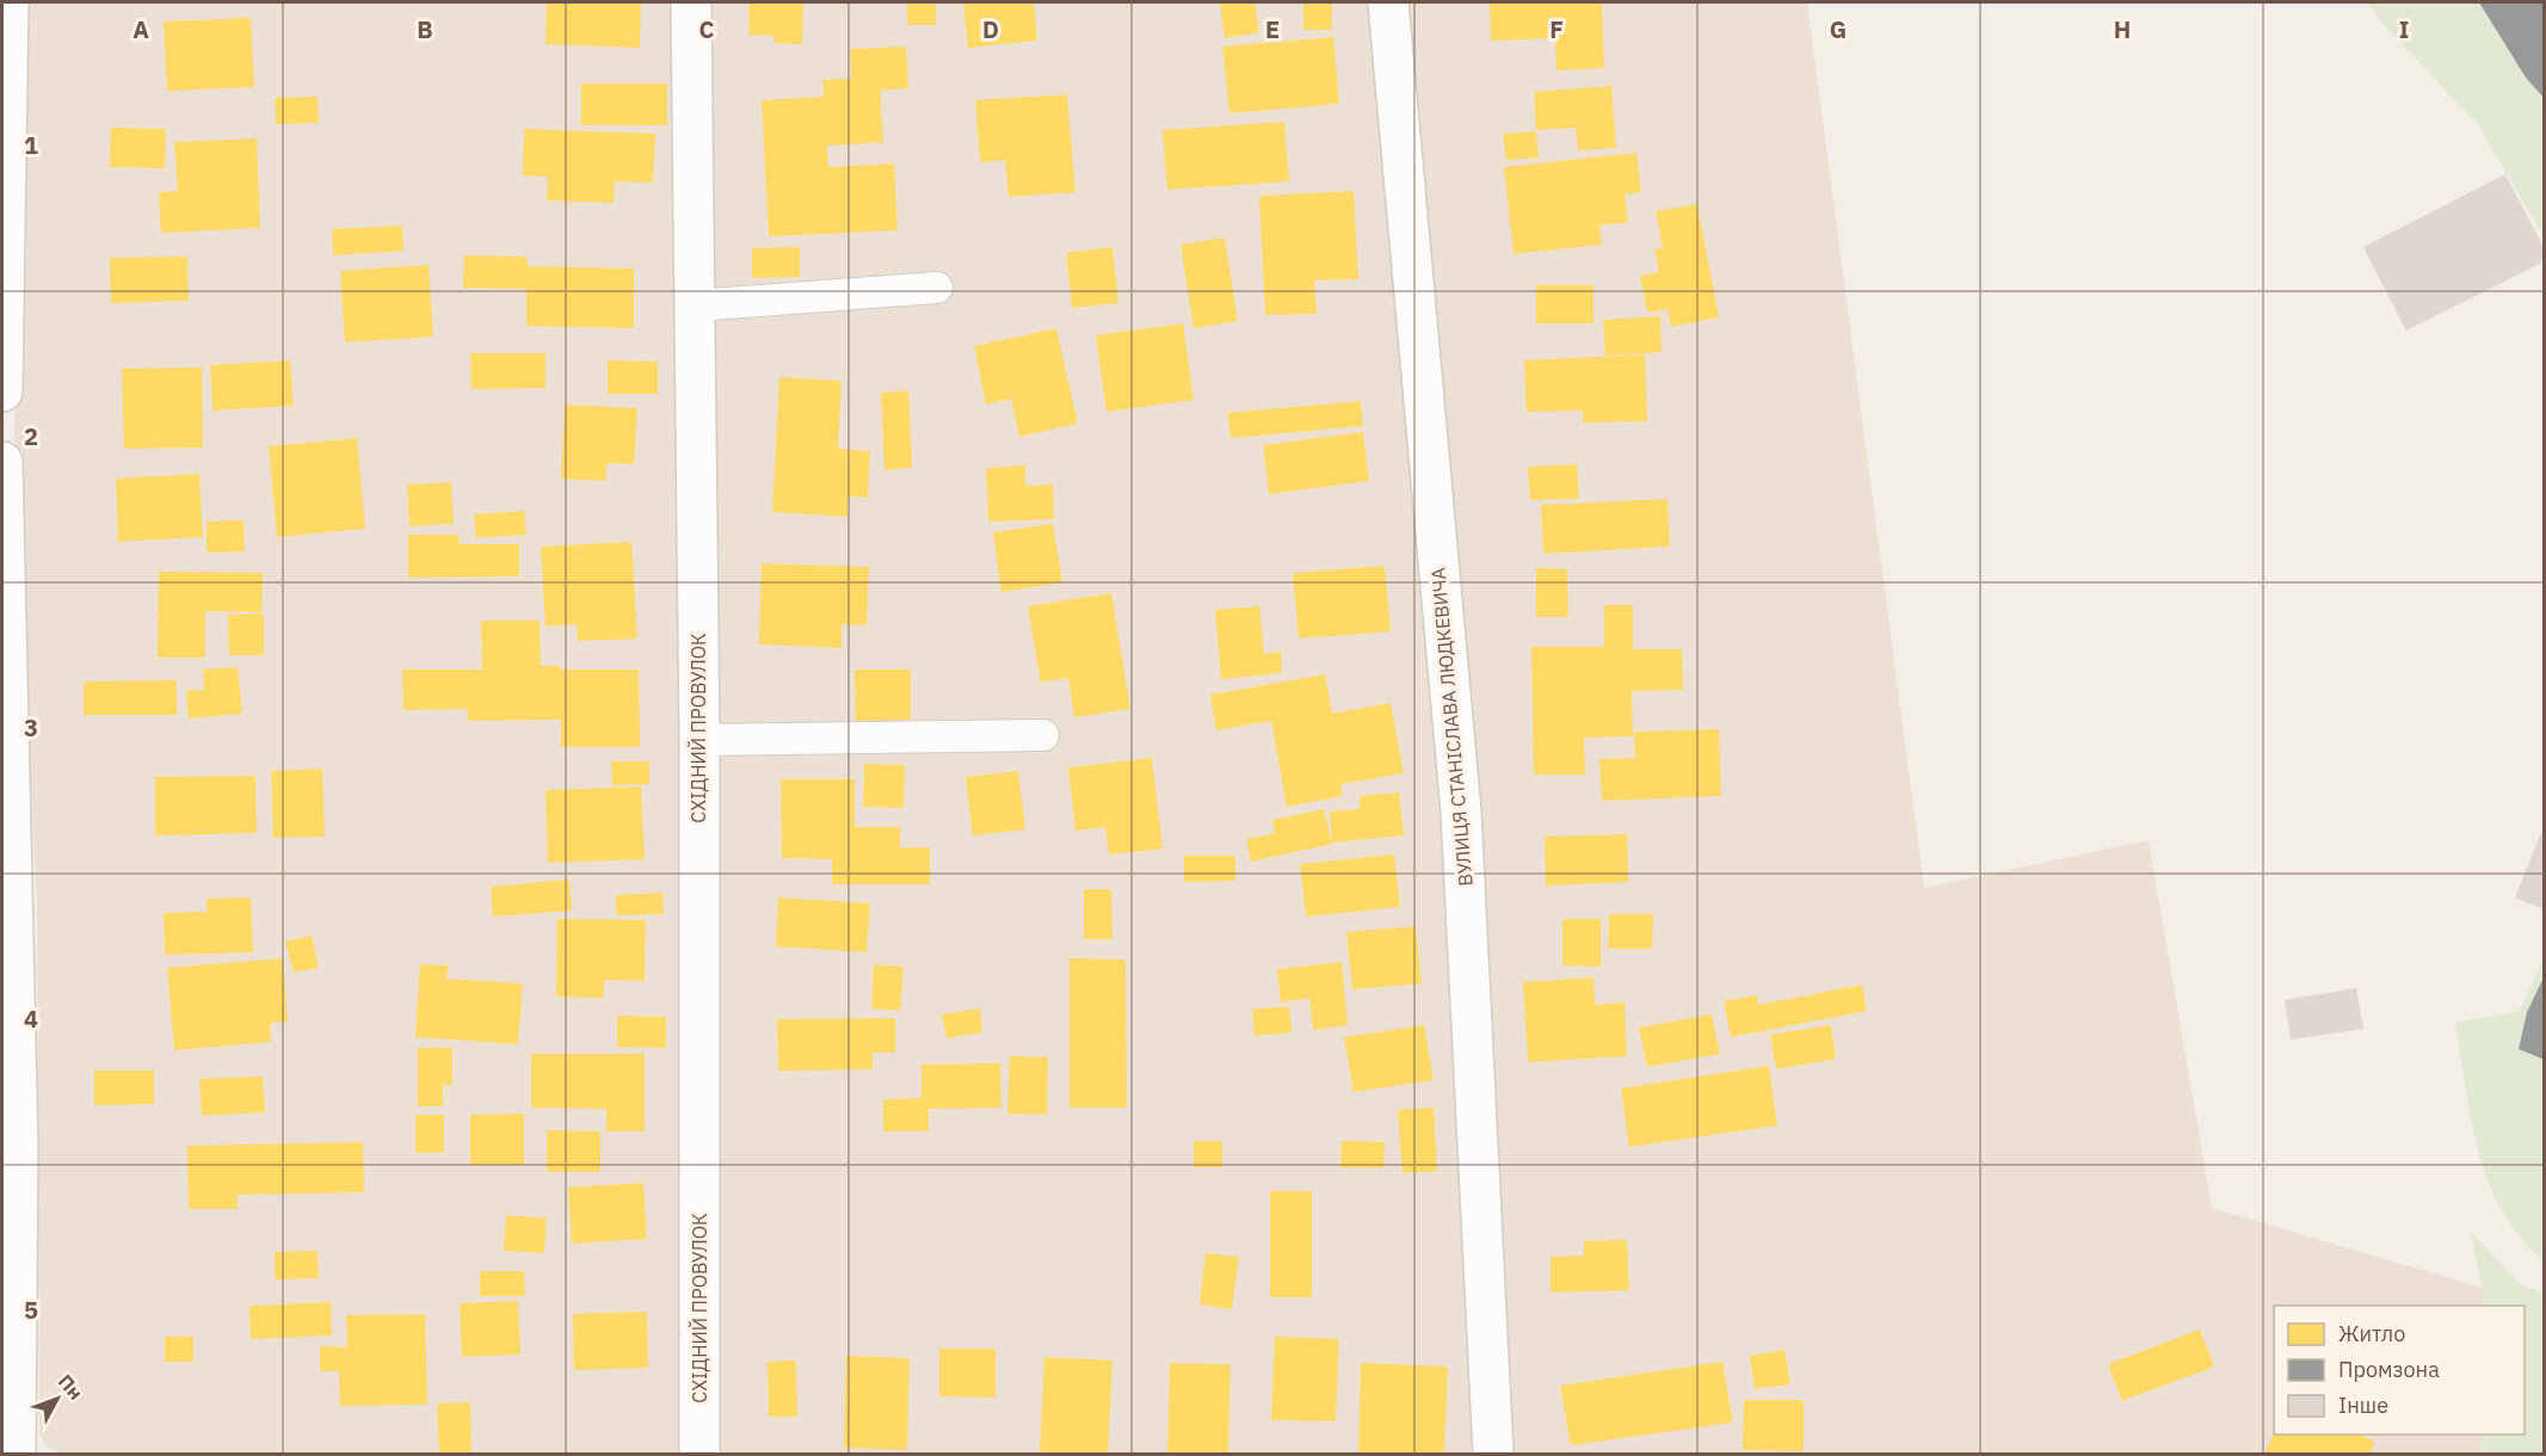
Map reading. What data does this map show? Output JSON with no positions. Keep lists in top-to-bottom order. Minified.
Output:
{"streets":{"street":["ВУЛИЦЯ СТАНІСЛАВА ЛЮДКЕВИЧА","СХІДНИЙ ПРОВУЛОК"]},"legend":["Житло","Промзона","Інше"],"north":"top right","grid":{"columns":["A","B","C","D","E","F","G","H","I"],"rows":["1","2","3","4","5"]}}
